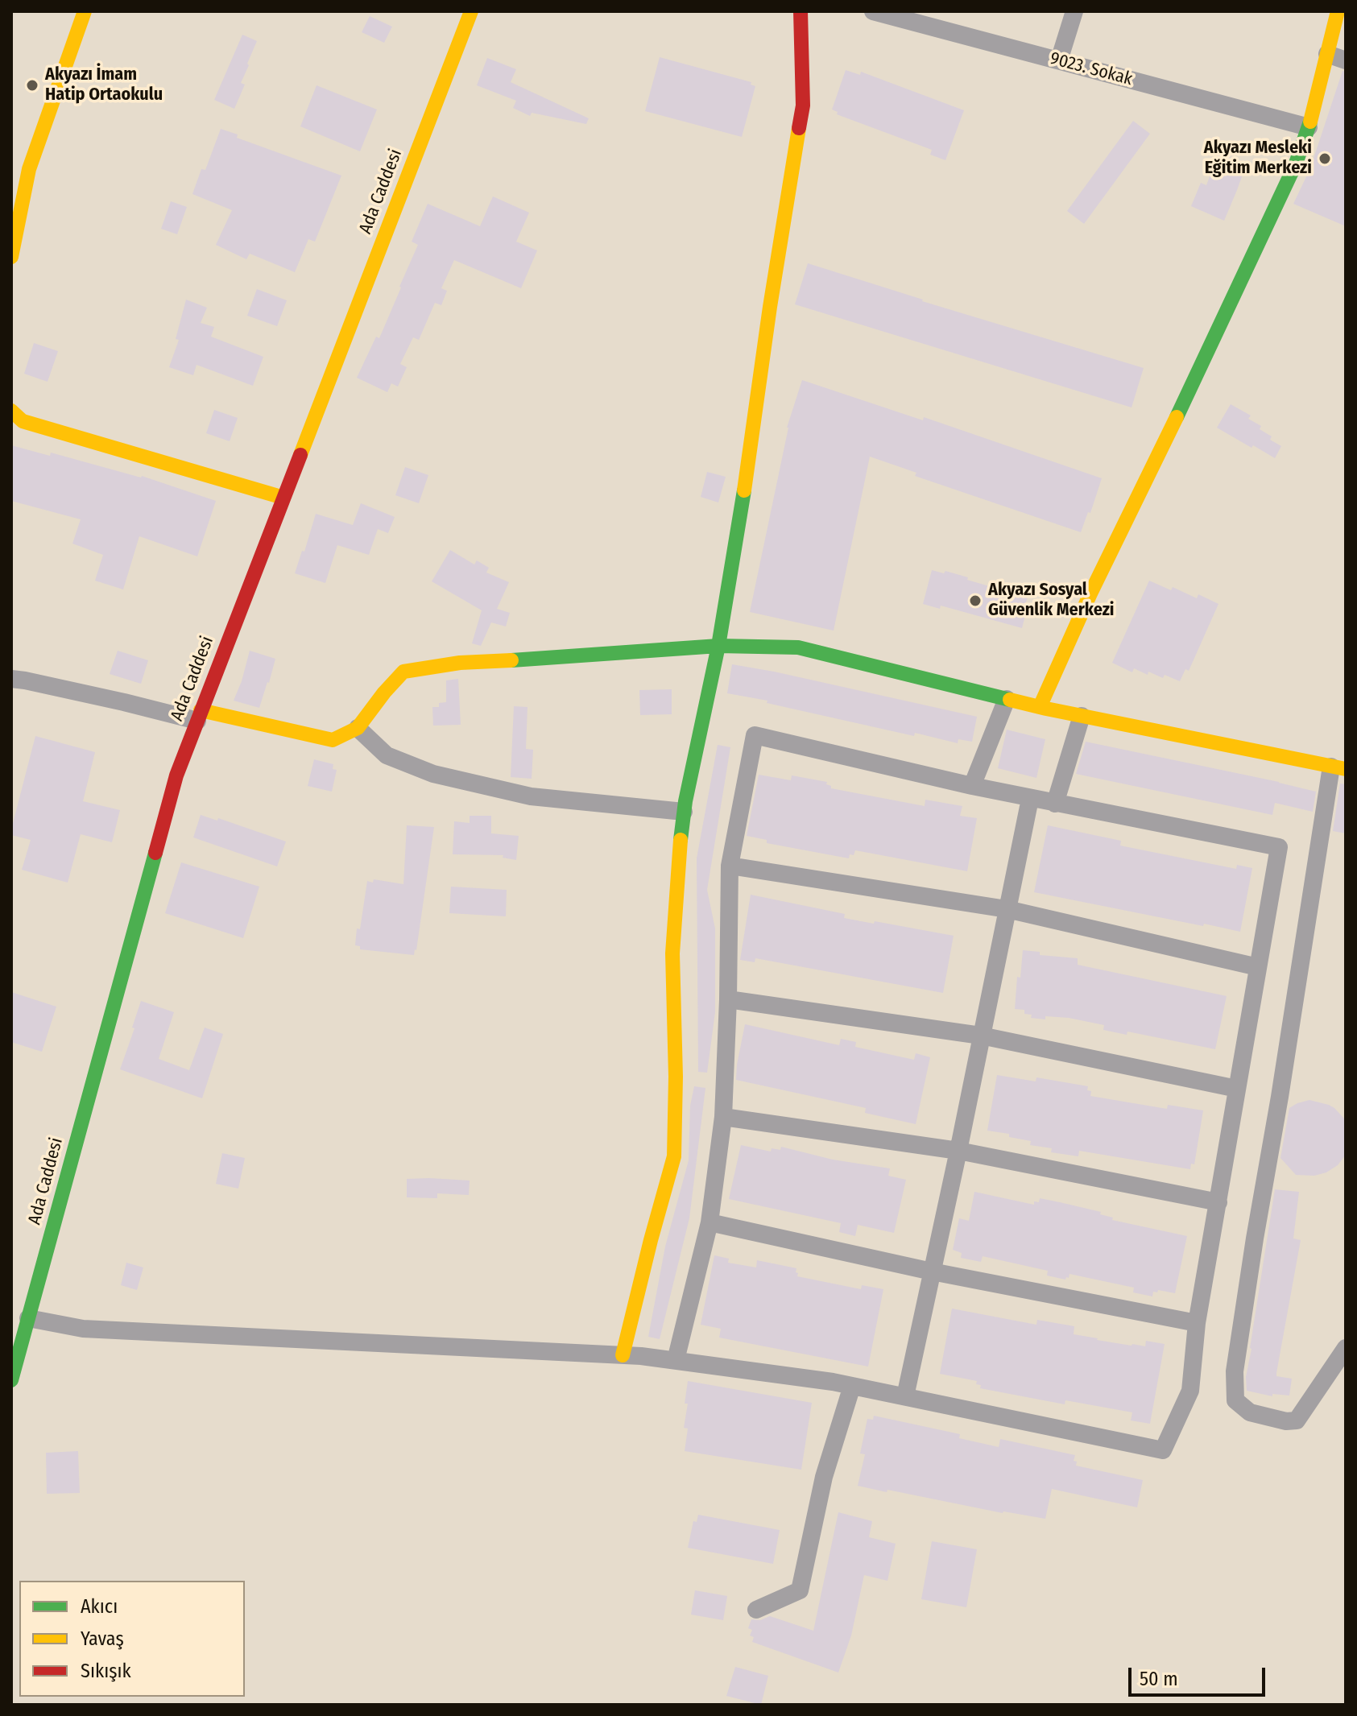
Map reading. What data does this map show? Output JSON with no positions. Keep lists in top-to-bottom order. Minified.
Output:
{"streets":{"main road":["Ada Caddesi"],"street":["9023. Sokak"]},"places":["Akyazı İmam Hatip Ortaokulu","Akyazı Mesleki Eğitim Merkezi","Akyazı Sosyal Güvenlik Merkezi"],"legend":["Akıcı","Yavaş","Sıkışık"],"scale_bar":"50 m"}
